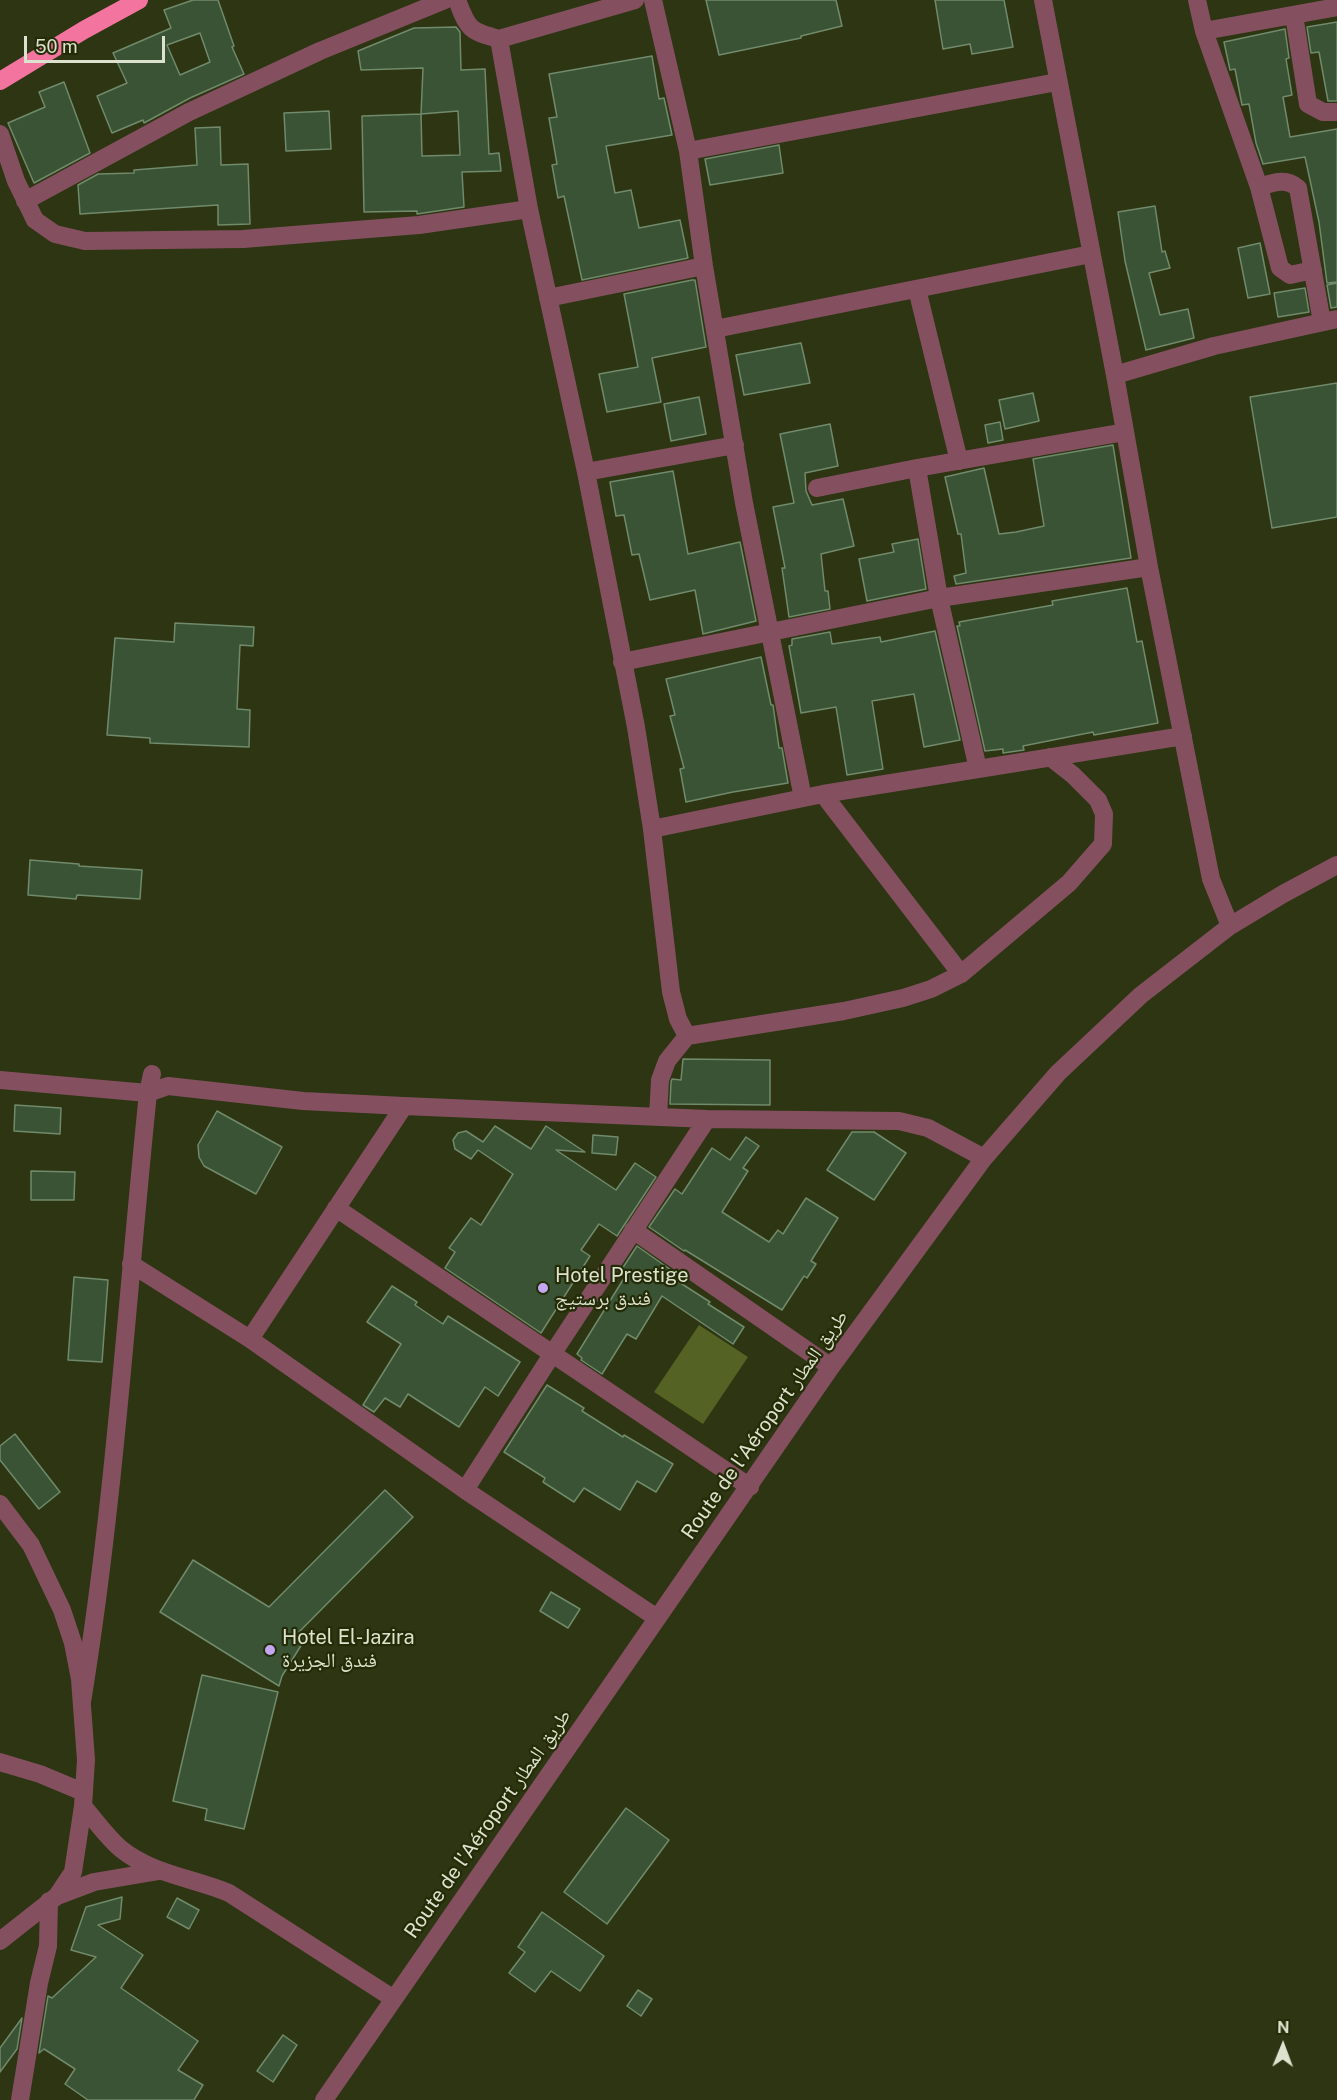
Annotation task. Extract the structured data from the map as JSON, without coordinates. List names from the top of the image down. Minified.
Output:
{"streets":{"street":["Route de l'Aéroport طريق المطار"]},"places":["Hotel Prestige فندق برستيج","Hotel El-Jazira فندق الجزيرة"],"scale_bar":"50 m","north":"top"}
